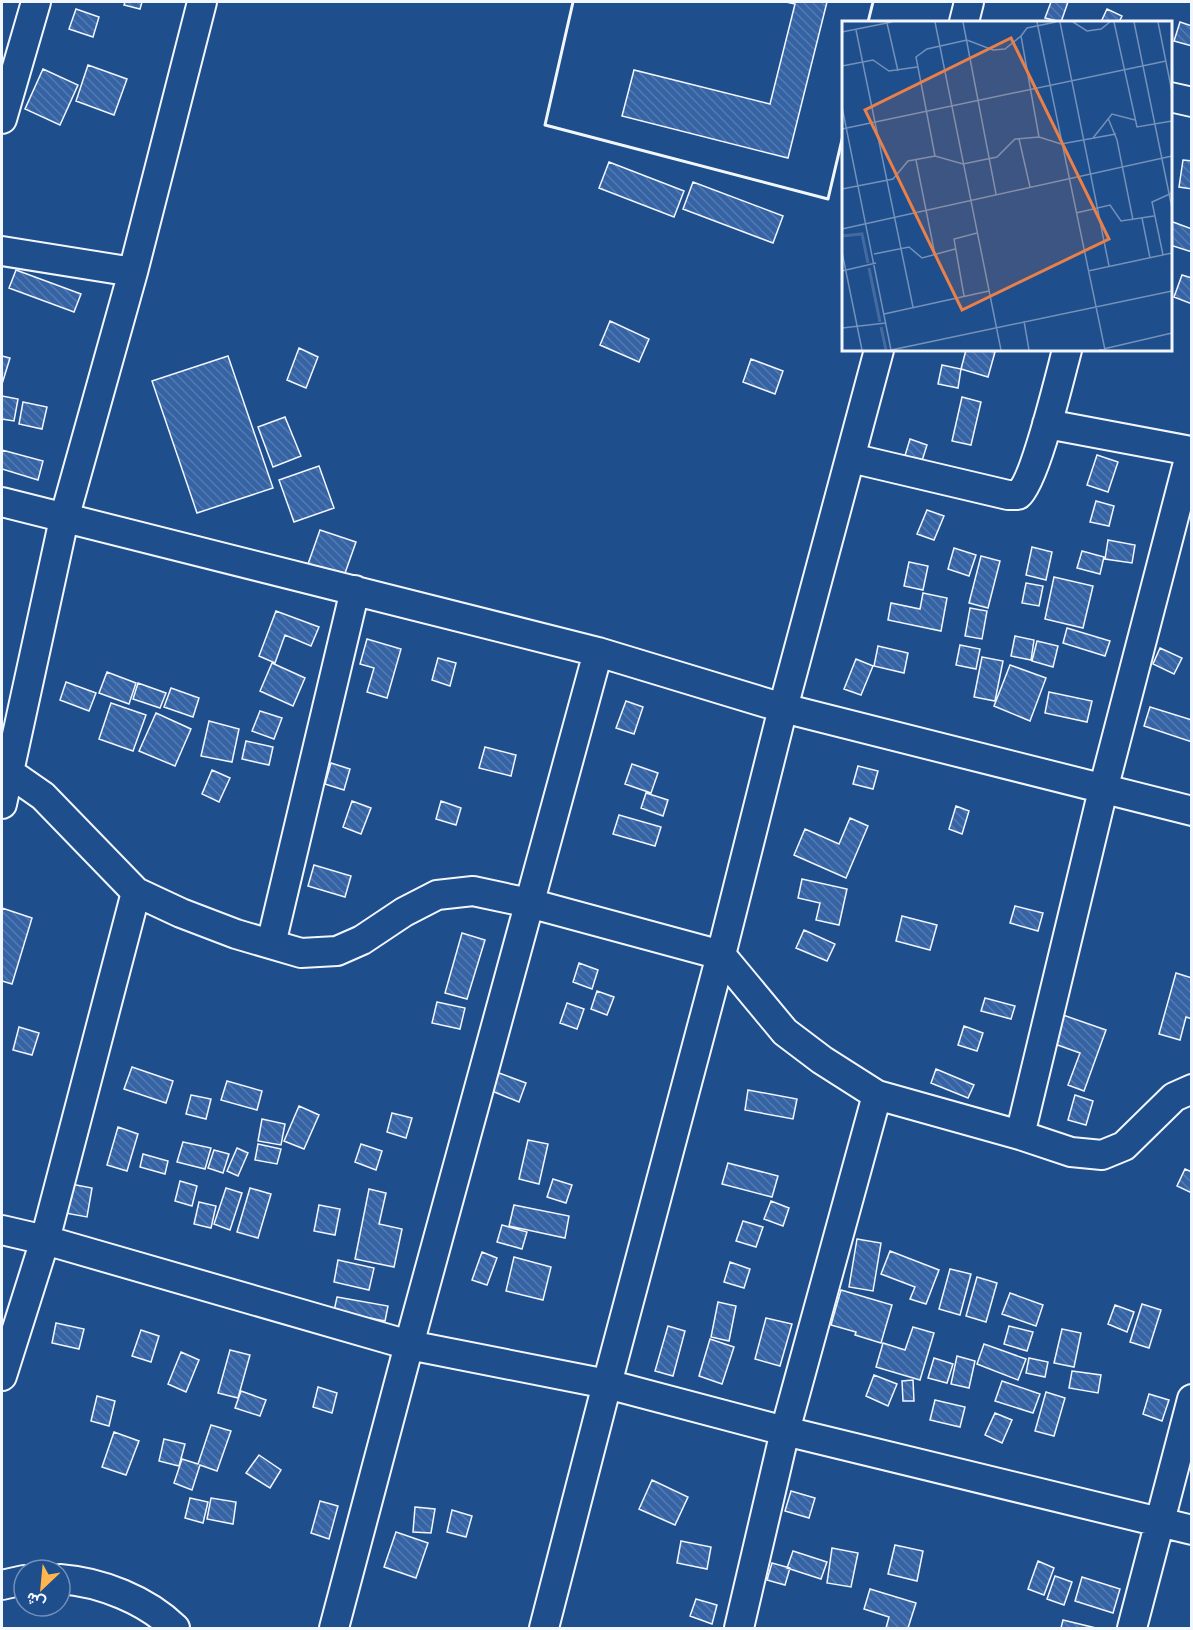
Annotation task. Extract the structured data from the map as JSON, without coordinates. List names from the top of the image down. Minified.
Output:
{"north":"bottom left"}
